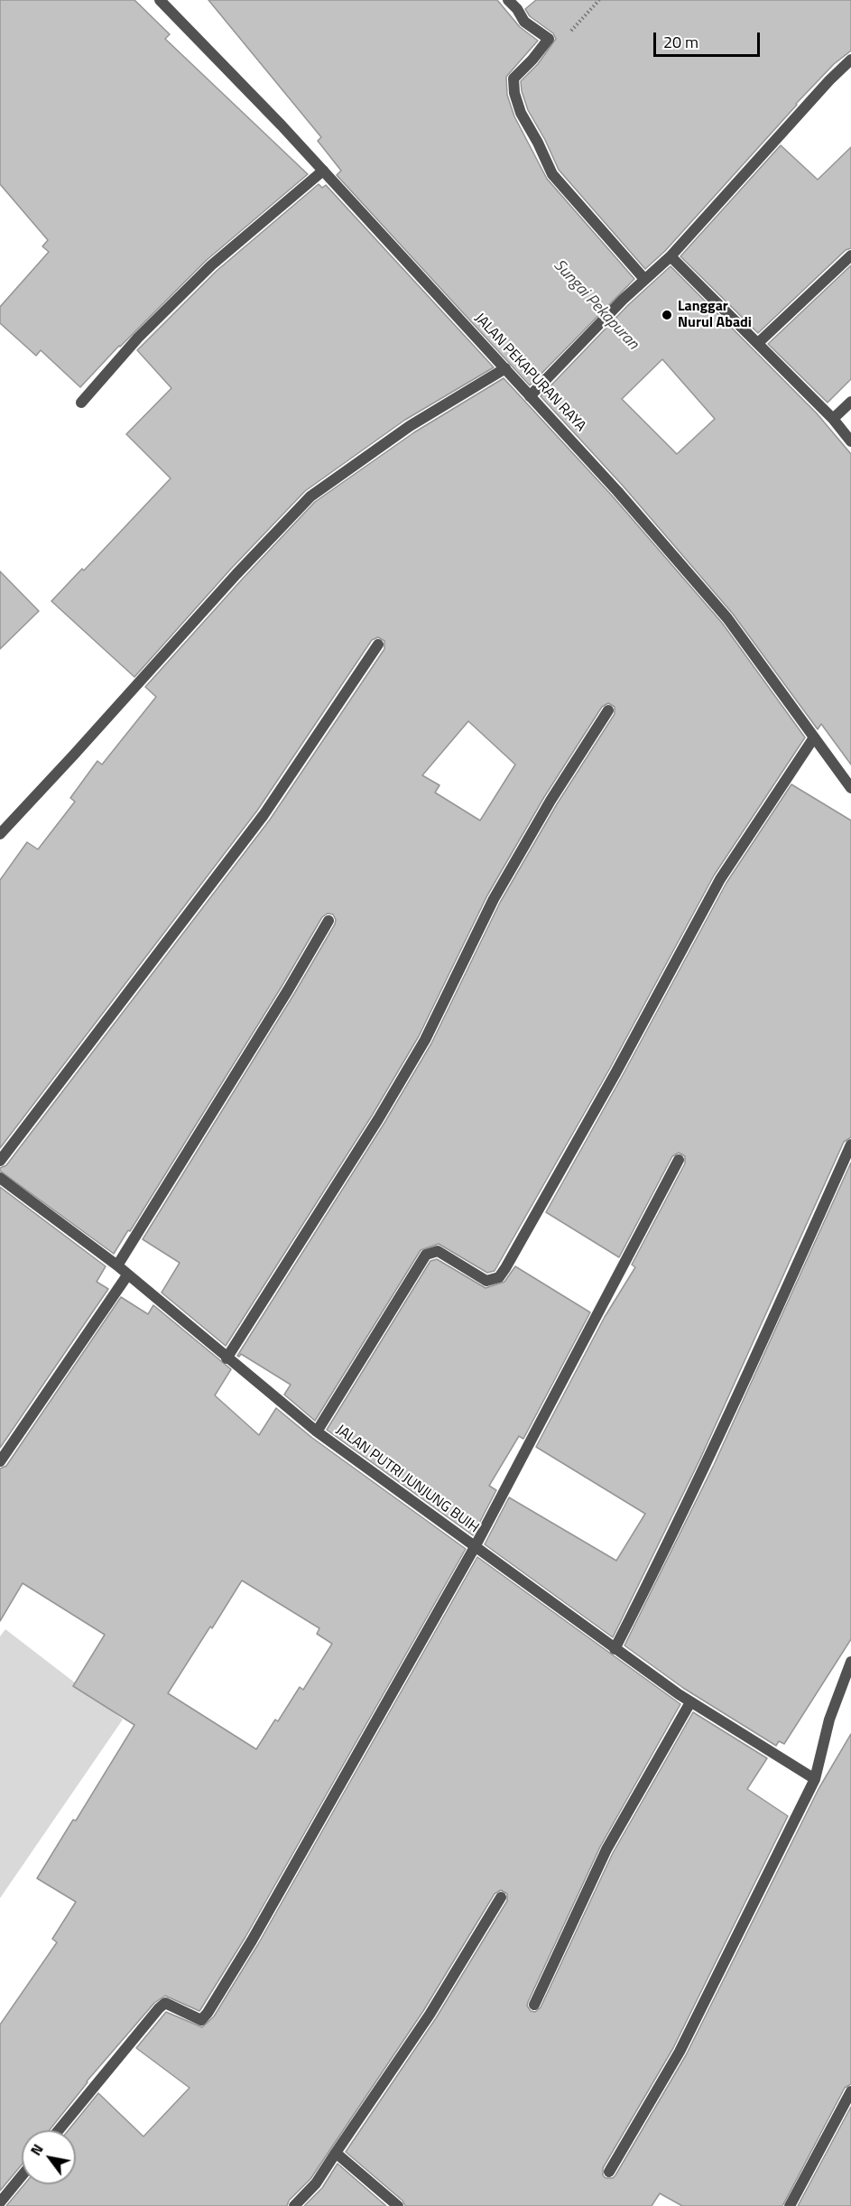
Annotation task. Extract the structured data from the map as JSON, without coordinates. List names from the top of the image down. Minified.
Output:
{"streets":{"street":["JALAN PEKAPURAN RAYA","JALAN PUTRI JUNJUNG BUIH"]},"water":["Sungai Pekapuran"],"places":["Langgar Nurul Abadi"],"scale_bar":"20 m","north":"top left"}
